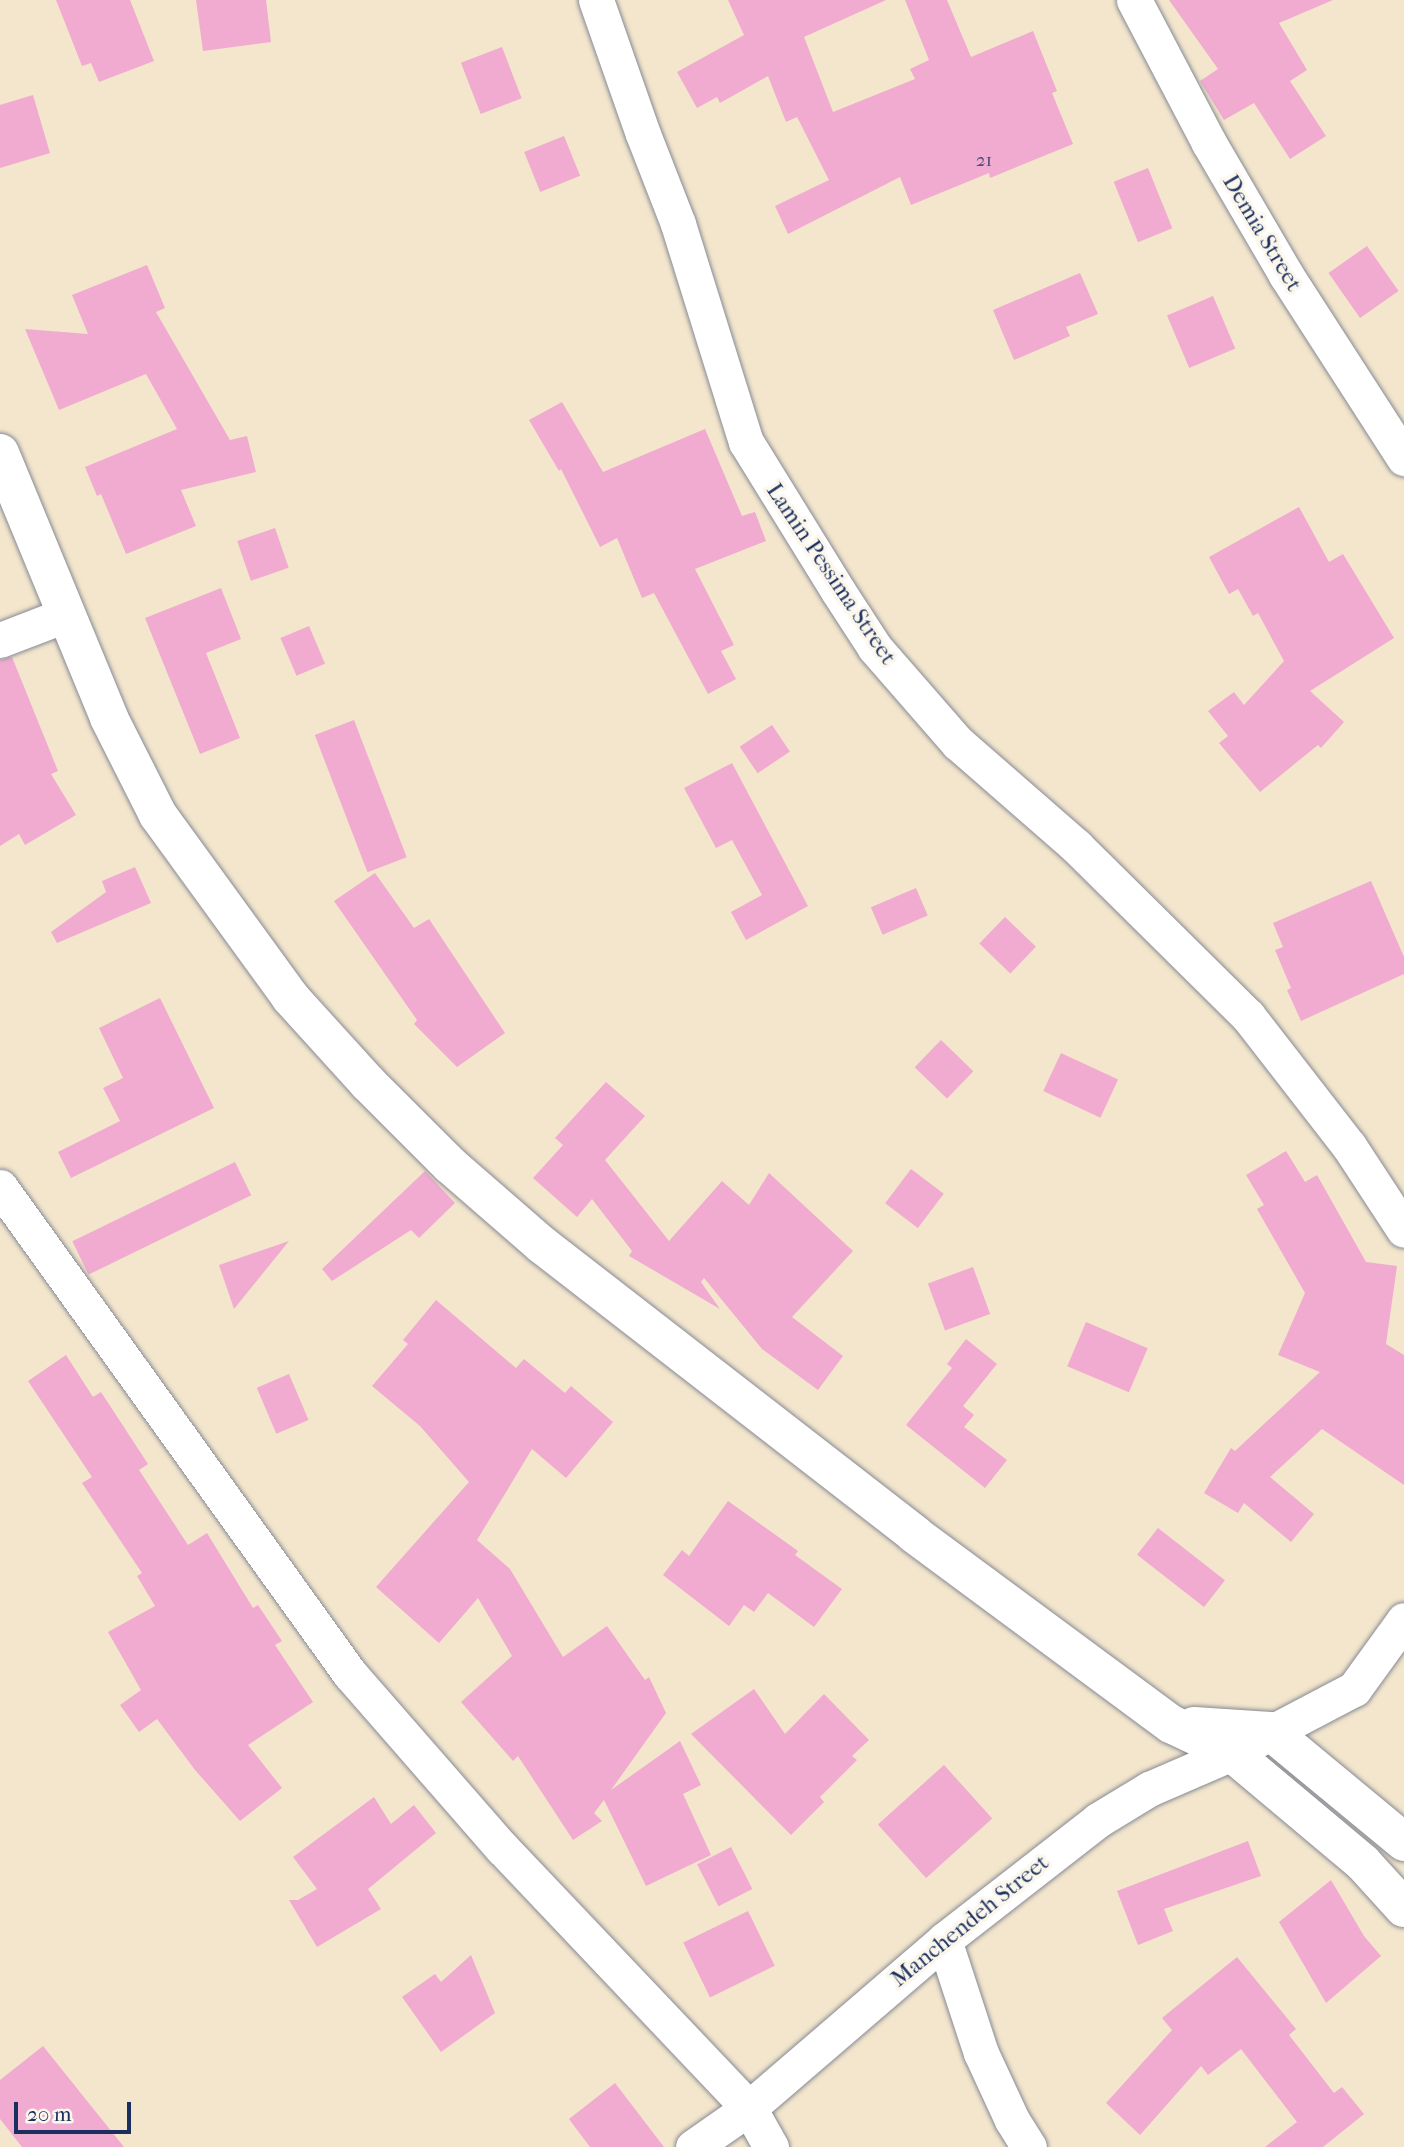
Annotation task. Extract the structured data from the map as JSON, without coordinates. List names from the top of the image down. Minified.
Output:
{"streets":{"street":["Demia Street","Lamin Pessima Street","Manchendeh Street"]},"house_numbers":["21"],"scale_bar":"20 m"}
